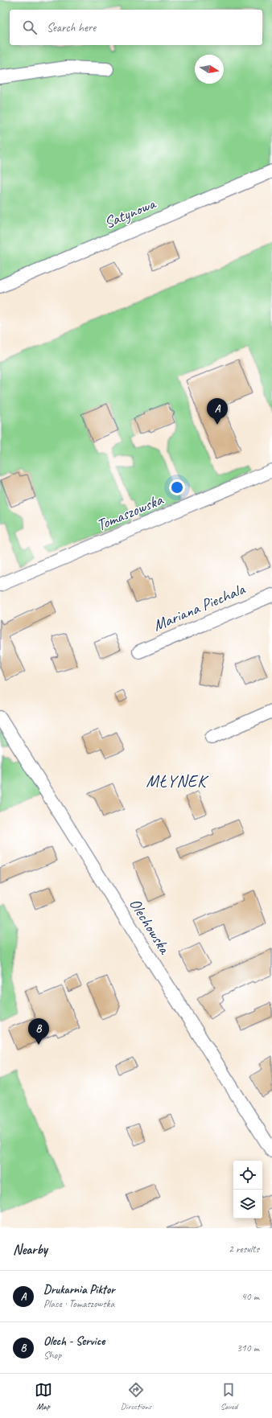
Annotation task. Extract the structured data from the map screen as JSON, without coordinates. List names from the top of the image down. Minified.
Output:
{"streets":{"street":["Satynowa","Tomaszowska","Mariana Piechala","Olechowska"]},"districts":["MŁYNEK"],"north":"right","page":{"search":"Search here","pins":["A","B"],"heading":["Nearby","2 results"],"list":[{"mark":"A","name":"Drukarnia Piktor","note":"Place · Tomaszowska","value":"40 m"},{"mark":"B","name":"Olech - Service","note":"Shop","value":"310 m"}],"nav":["Map","Directions","Saved"]}}
